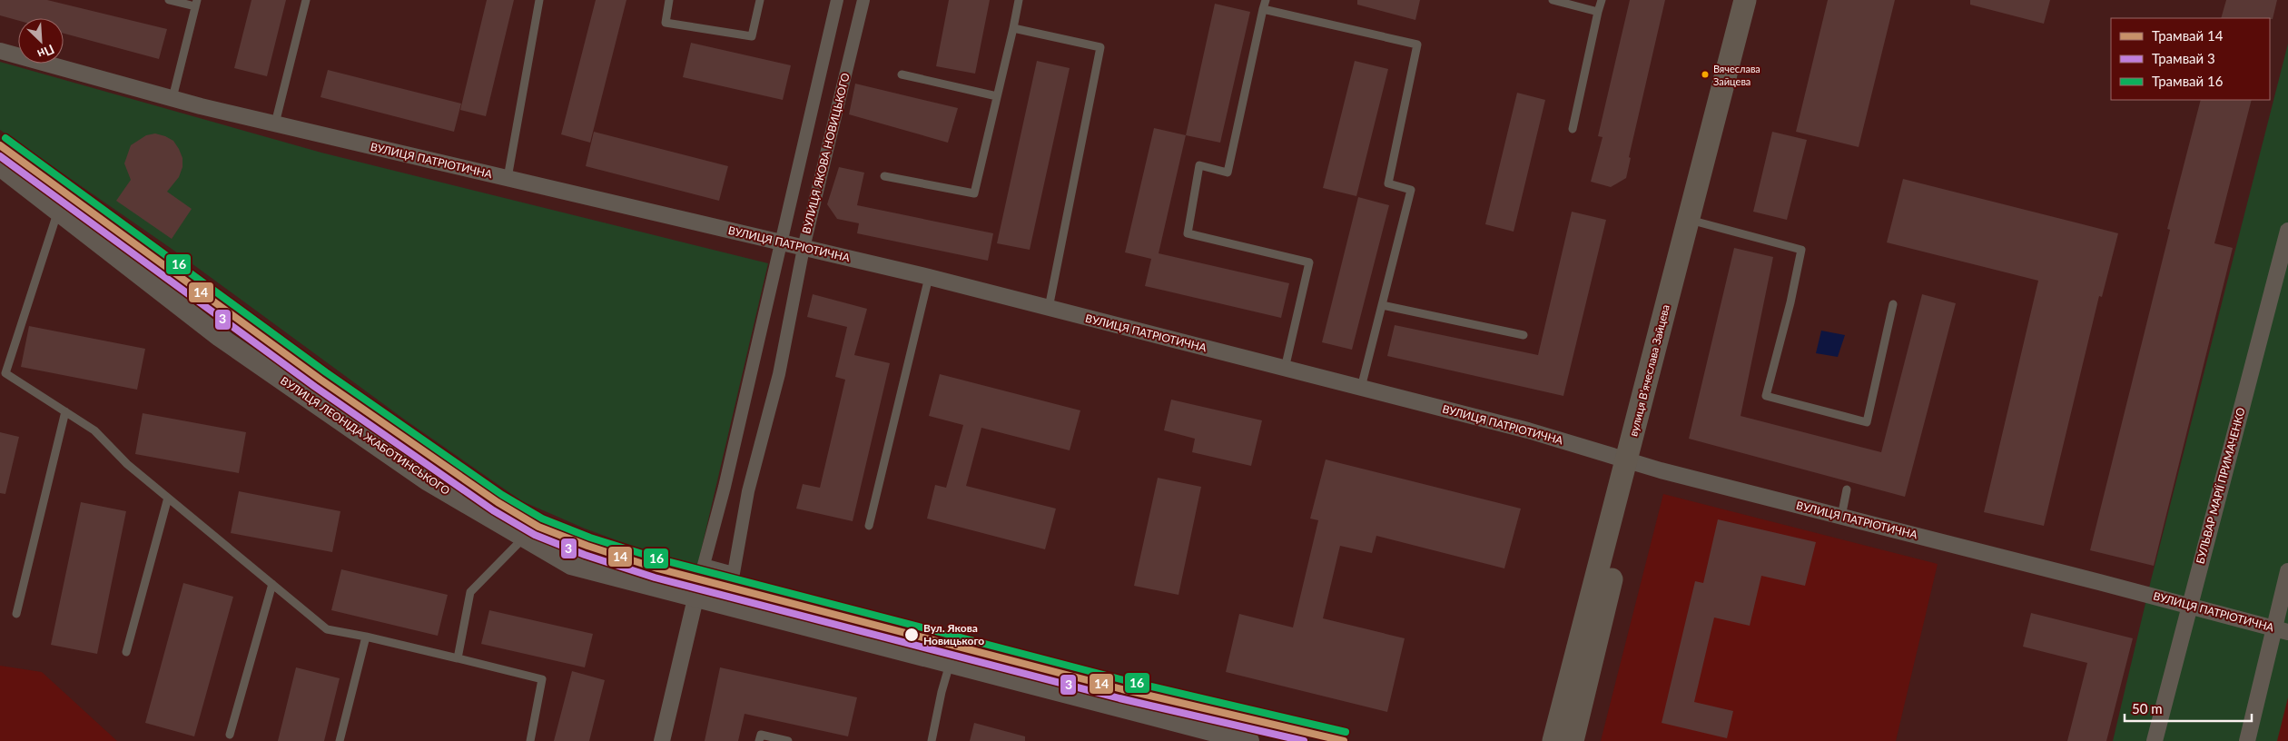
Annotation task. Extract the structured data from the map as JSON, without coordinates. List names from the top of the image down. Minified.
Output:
{"streets":{"main road":["вулиця Вʼячеслава Зайцева"],"street":["ВУЛИЦЯ ЯКОВА НОВИЦЬКОГО","ВУЛИЦЯ ПАТРІОТИЧНА","ВУЛИЦЯ ЛЕОНІДА ЖАБОТИНСЬКОГО","БУЛЬВАР МАРІЇ ПРИМАЧЕНКО"]},"crossings":[["ВУЛИЦЯ ЯКОВА НОВИЦЬКОГО","ВУЛИЦЯ ПАТРІОТИЧНА"],["ВУЛИЦЯ ЯКОВА НОВИЦЬКОГО","ВУЛИЦЯ ЛЕОНІДА ЖАБОТИНСЬКОГО"],["ВУЛИЦЯ ПАТРІОТИЧНА","вулиця Вʼячеслава Зайцева"],["ВУЛИЦЯ ПАТРІОТИЧНА","БУЛЬВАР МАРІЇ ПРИМАЧЕНКО"]],"places":["Вячеслава Зайцева","Вул. Якова Новицького"],"lines":["tram line 16","tram line 14","tram line 3"],"legend":["Трамвай 14","Трамвай 3","Трамвай 16"],"scale_bar":"50 m","north":"bottom right"}
